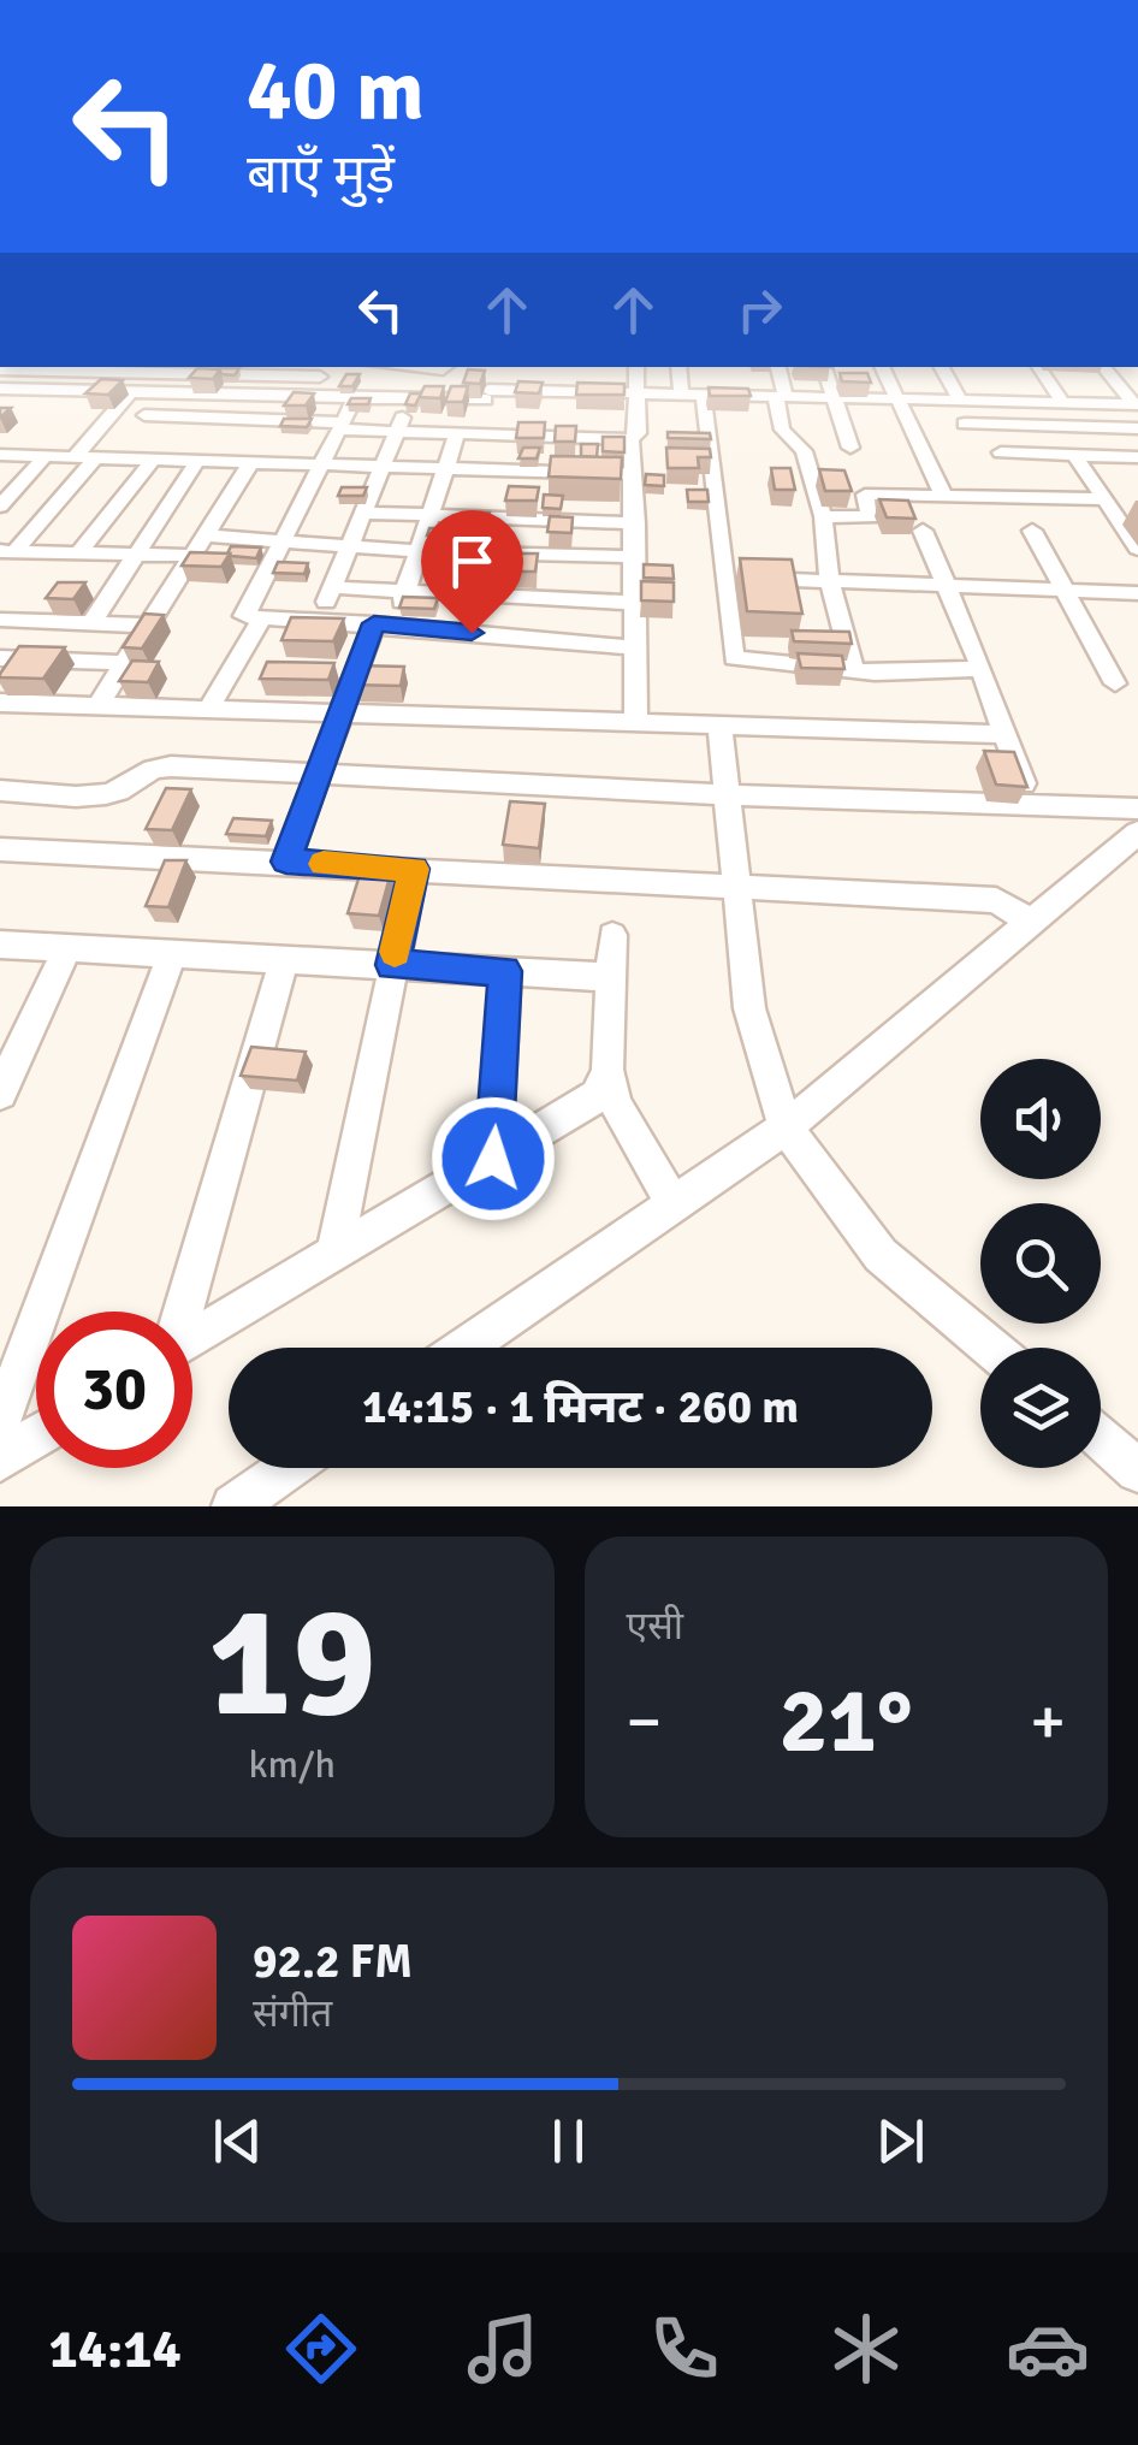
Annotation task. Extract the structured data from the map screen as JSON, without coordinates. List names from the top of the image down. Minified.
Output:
{"page":{"turn":["40 m","बाएँ मुड़ें"],"limit":"30","trip":"14:15 · 1 मिनट · 260 m","tile":[["19","km/h"],"एसी"],"heat":["−","21°","+"],"song":["92.2 FM","संगीत"],"tabs":"14:14"}}
